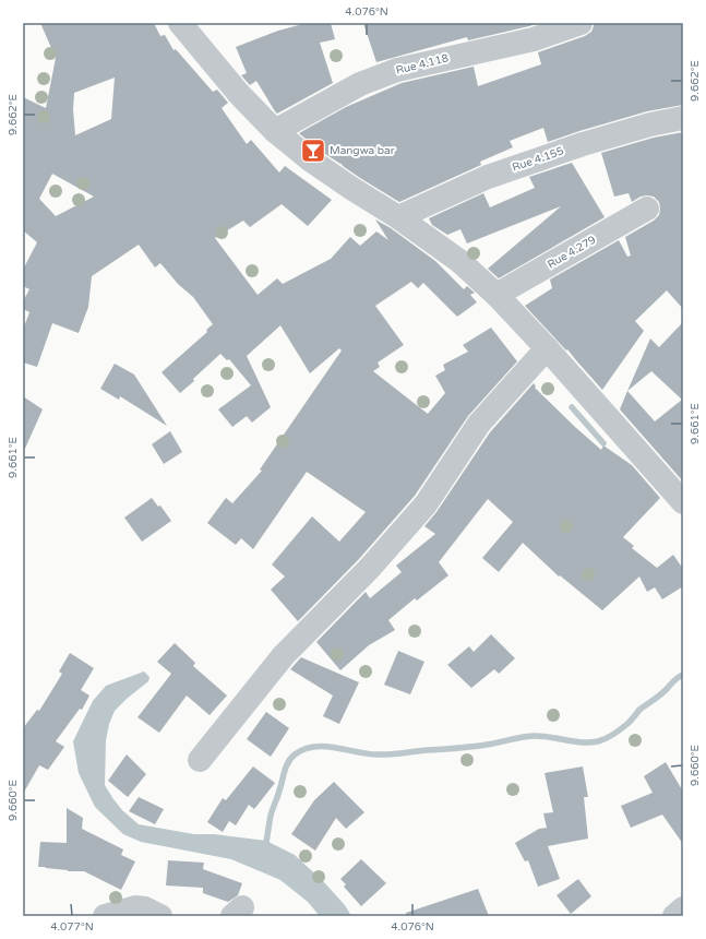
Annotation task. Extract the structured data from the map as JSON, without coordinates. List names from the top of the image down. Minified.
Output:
{"streets":{"street":["Rue 4.118","Rue 4.155","Rue 4.279"]},"places":{"bar":["Mangwa bar"]},"coordinates":["4.076°N","9.662°E","9.661°E","9.660°E","4.077°N"]}
